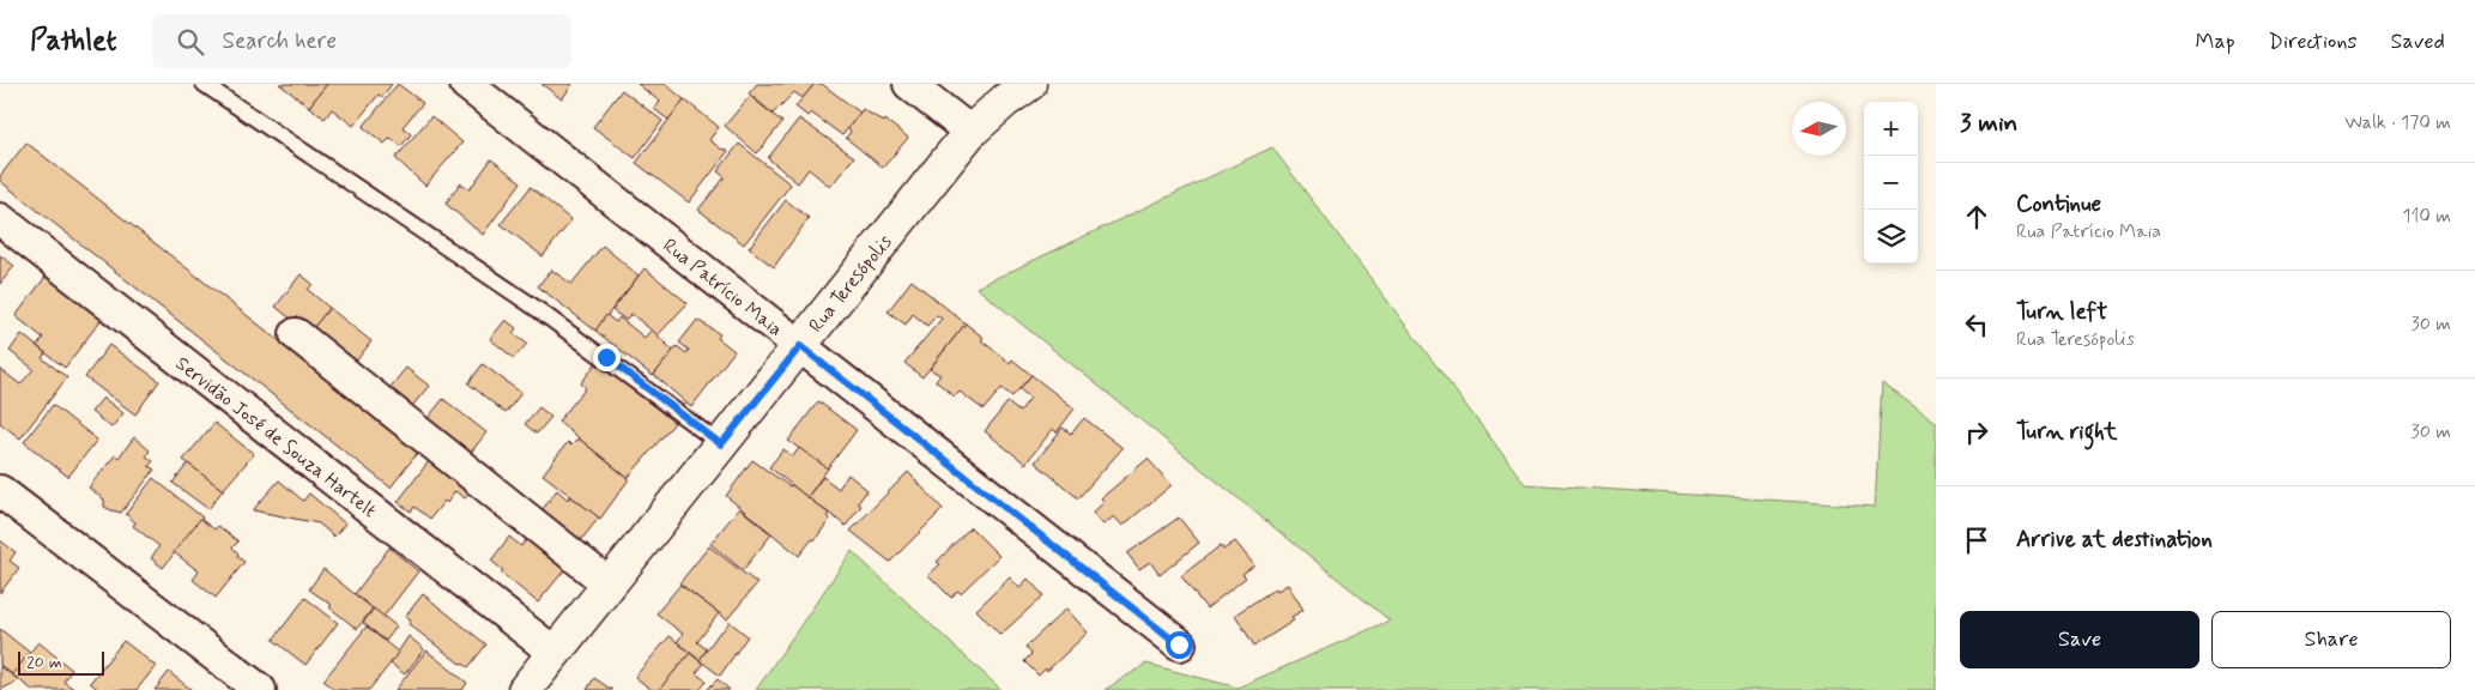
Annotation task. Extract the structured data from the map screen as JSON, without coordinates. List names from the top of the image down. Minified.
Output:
{"streets":{"street":["Rua Teresópolis","Rua Patrício Maia","Servidão José de Souza Hartelt"]},"crossings":[["Rua Teresópolis","Rua Patrício Maia"],["Rua Teresópolis","Servidão José de Souza Hartelt"]],"scale_bar":"20 m","north":"left","page":{"header":"Pathlet","search":"Search here","nav":["Map","Directions","Saved"],"heading":["3 min","Walk · 170 m"],"map_buttons":["+","−"],"list":[["Continue","Rua Patrício Maia","110 m"],["Turn left","Rua Teresópolis","30 m"],["Turn right","30 m"],"Arrive at destination"],"buttons":["Save","Share"],"scale":"20 m"}}
